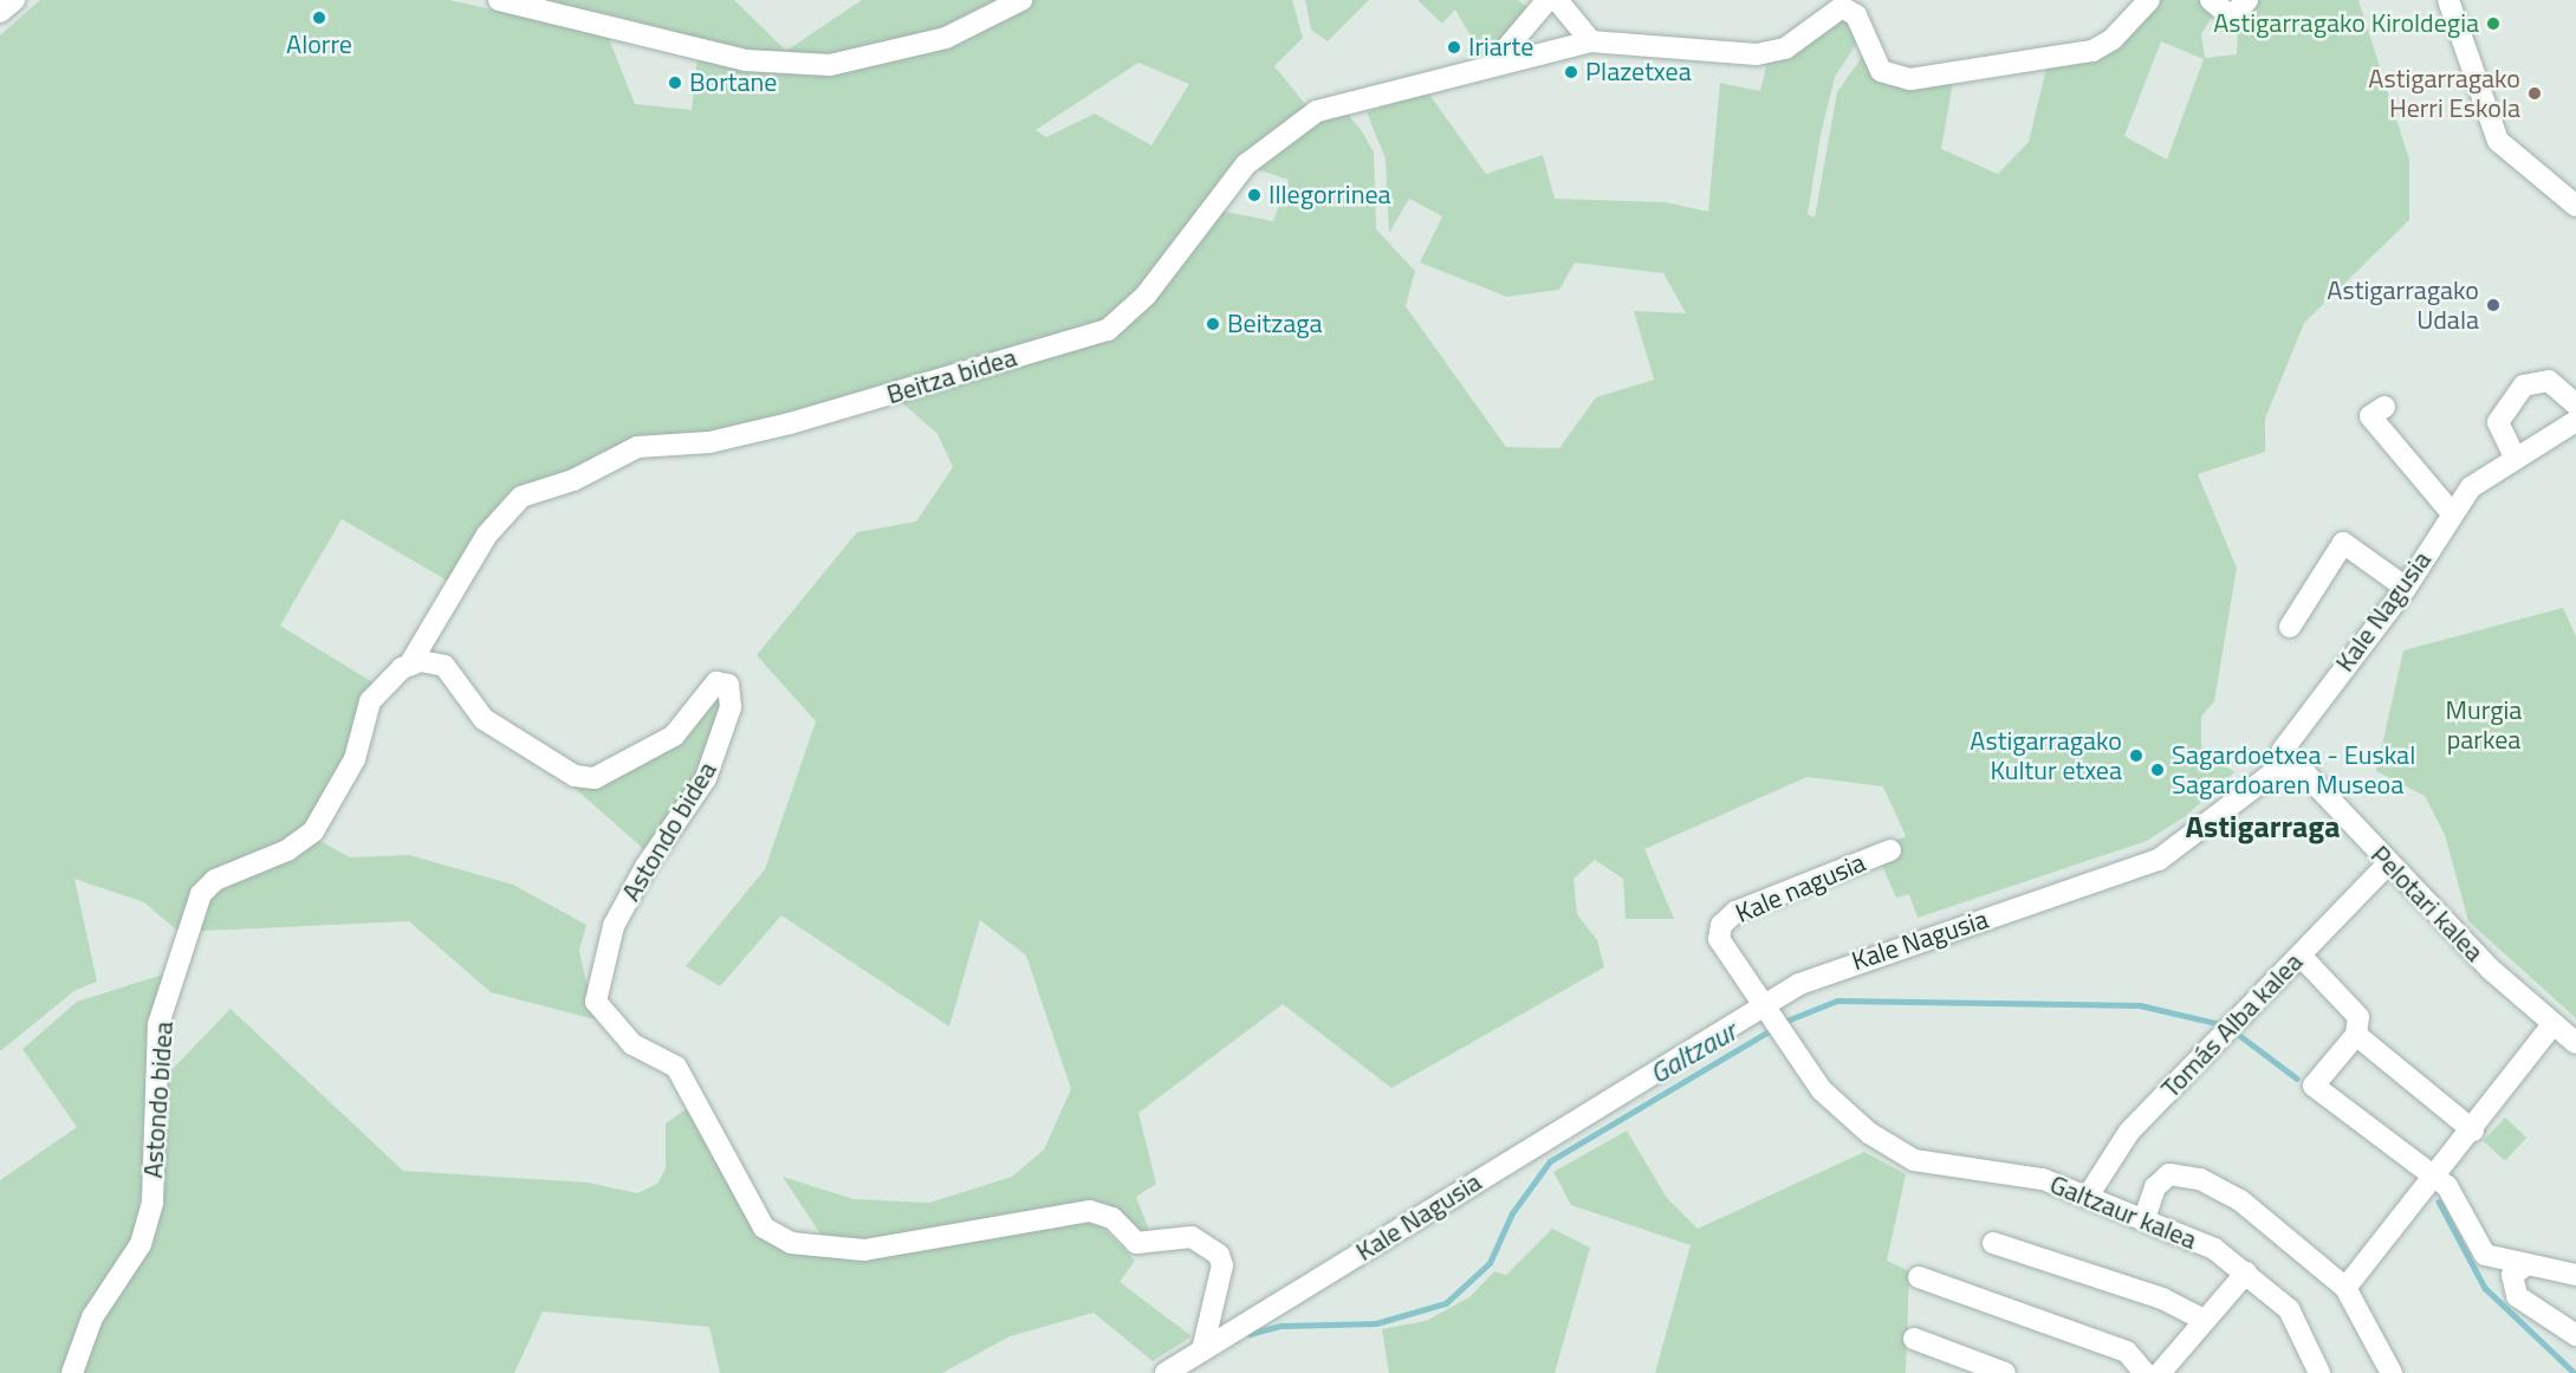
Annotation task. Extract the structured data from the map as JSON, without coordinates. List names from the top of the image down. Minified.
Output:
{"streets":{"street":["Beitza bidea","Kale Nagusia","Astondo bidea","Kale nagusia","Pelotari kalea","Tomás Alba kalea","Galtzaur kalea"]},"crossings":[["Beitza bidea","Astondo bidea"],["Kale Nagusia","Astondo bidea"],["Kale Nagusia","Kale nagusia"],["Kale Nagusia","Pelotari kalea"],["Kale Nagusia","Galtzaur kalea"],["Kale nagusia","Galtzaur kalea"],["Pelotari kalea","Tomás Alba kalea"],["Tomás Alba kalea","Galtzaur kalea"]],"districts":["Astigarraga"],"water":["Galtzaur"],"parks":["Murgia parkea"],"places":["Alorre","Astigarragako Kiroldegia","Iriarte","Plazetxea","Bortane","Astigarragako Herri Eskola","Illegorrinea","Astigarragako Udala","Beitzaga","Astigarragako Kultur etxea","Sagardoetxea - Euskal Sagardoaren Museoa"]}
